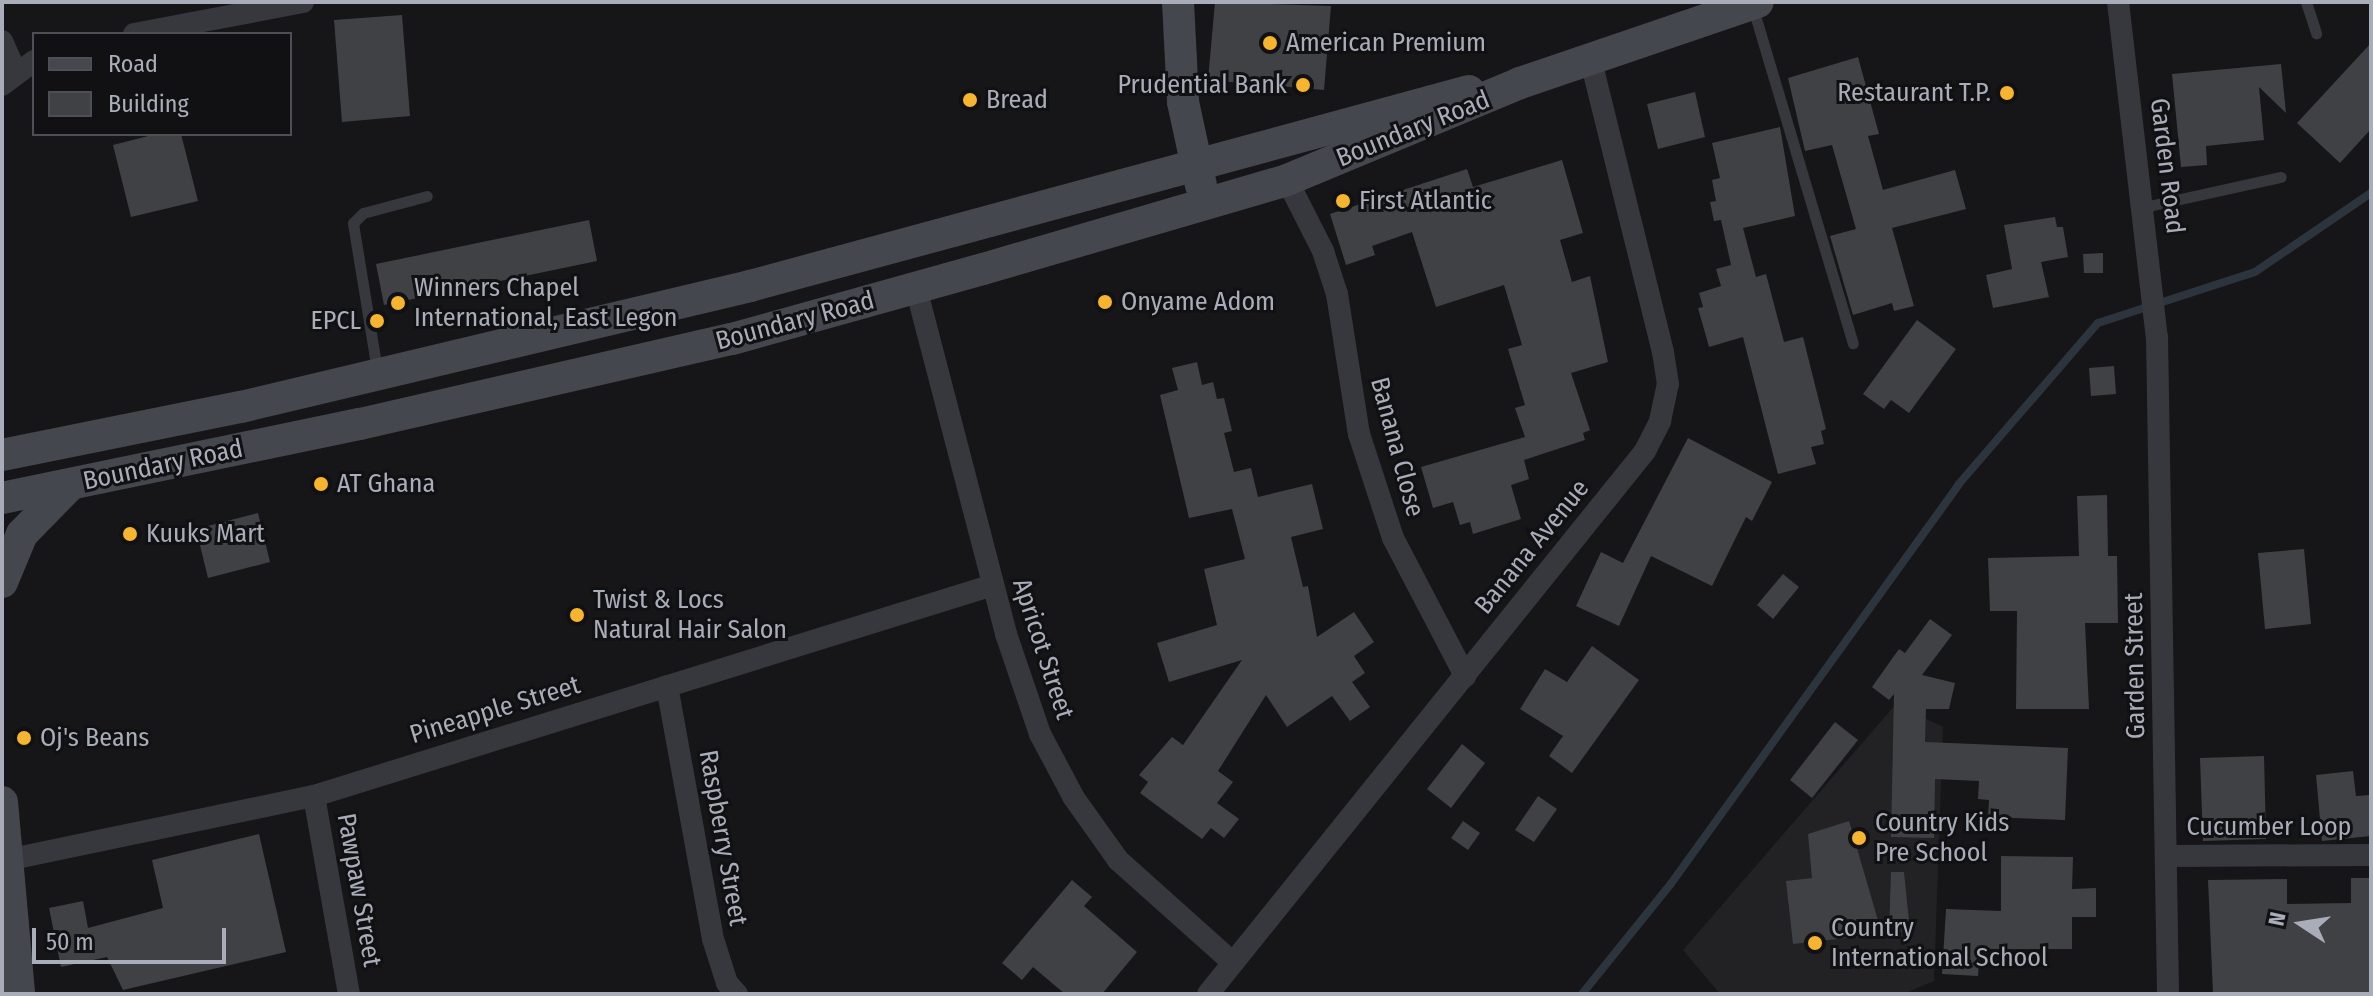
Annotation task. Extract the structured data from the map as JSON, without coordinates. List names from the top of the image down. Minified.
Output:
{"streets":{"main road":["Boundary Road"],"street":["Garden Road","Banana Close","Banana Avenue","Apricot Street","Garden Street","Pineapple Street","Cucumber Loop","Raspberry Street","Pawpaw Street"]},"crossings":[["Boundary Road","Banana Close"],["Boundary Road","Banana Avenue"],["Boundary Road","Apricot Street"],["Garden Road","Garden Street"],["Banana Close","Banana Avenue"],["Banana Avenue","Apricot Street"],["Apricot Street","Pineapple Street"],["Garden Street","Cucumber Loop"],["Pineapple Street","Raspberry Street"],["Pineapple Street","Pawpaw Street"]],"places":["American Premium","Prudential Bank","Restaurant T.P.","Bread","First Atlantic","Onyame Adom","Winners Chapel International, East Legon","EPCL","AT Ghana","Kuuks Mart","Twist & Locs Natural Hair Salon","Oj's Beans","Country Kids Pre School","Country International School"],"legend":["Road","Building"],"scale_bar":"50 m","north":"left"}
